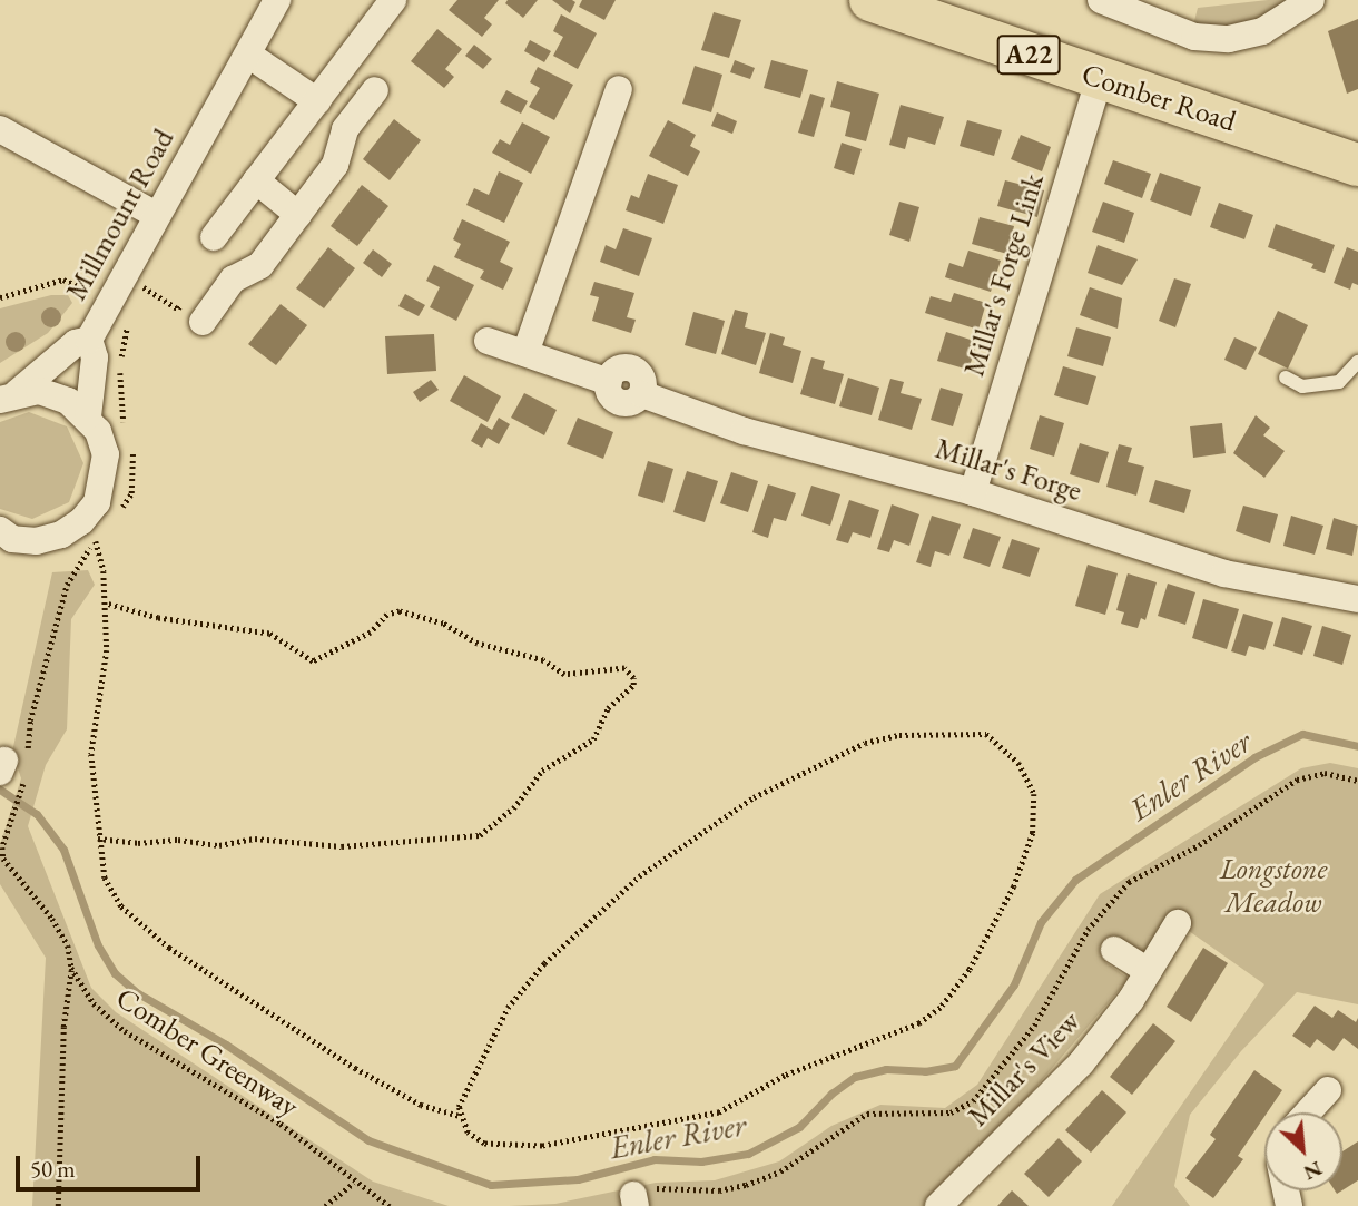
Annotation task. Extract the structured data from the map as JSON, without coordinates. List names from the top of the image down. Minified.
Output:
{"streets":{"highway":["A22","Comber Road"],"street":["Millmount Road","Millar's Forge Link","Millar's Forge","Millar's View"],"path":["Comber Greenway"]},"crossings":[["Comber Road","Millar's Forge Link"],["Millar's Forge Link","Millar's Forge"]],"water":["Enler River"],"parks":["Longstone Meadow"],"scale_bar":"50 m","north":"bottom right"}
